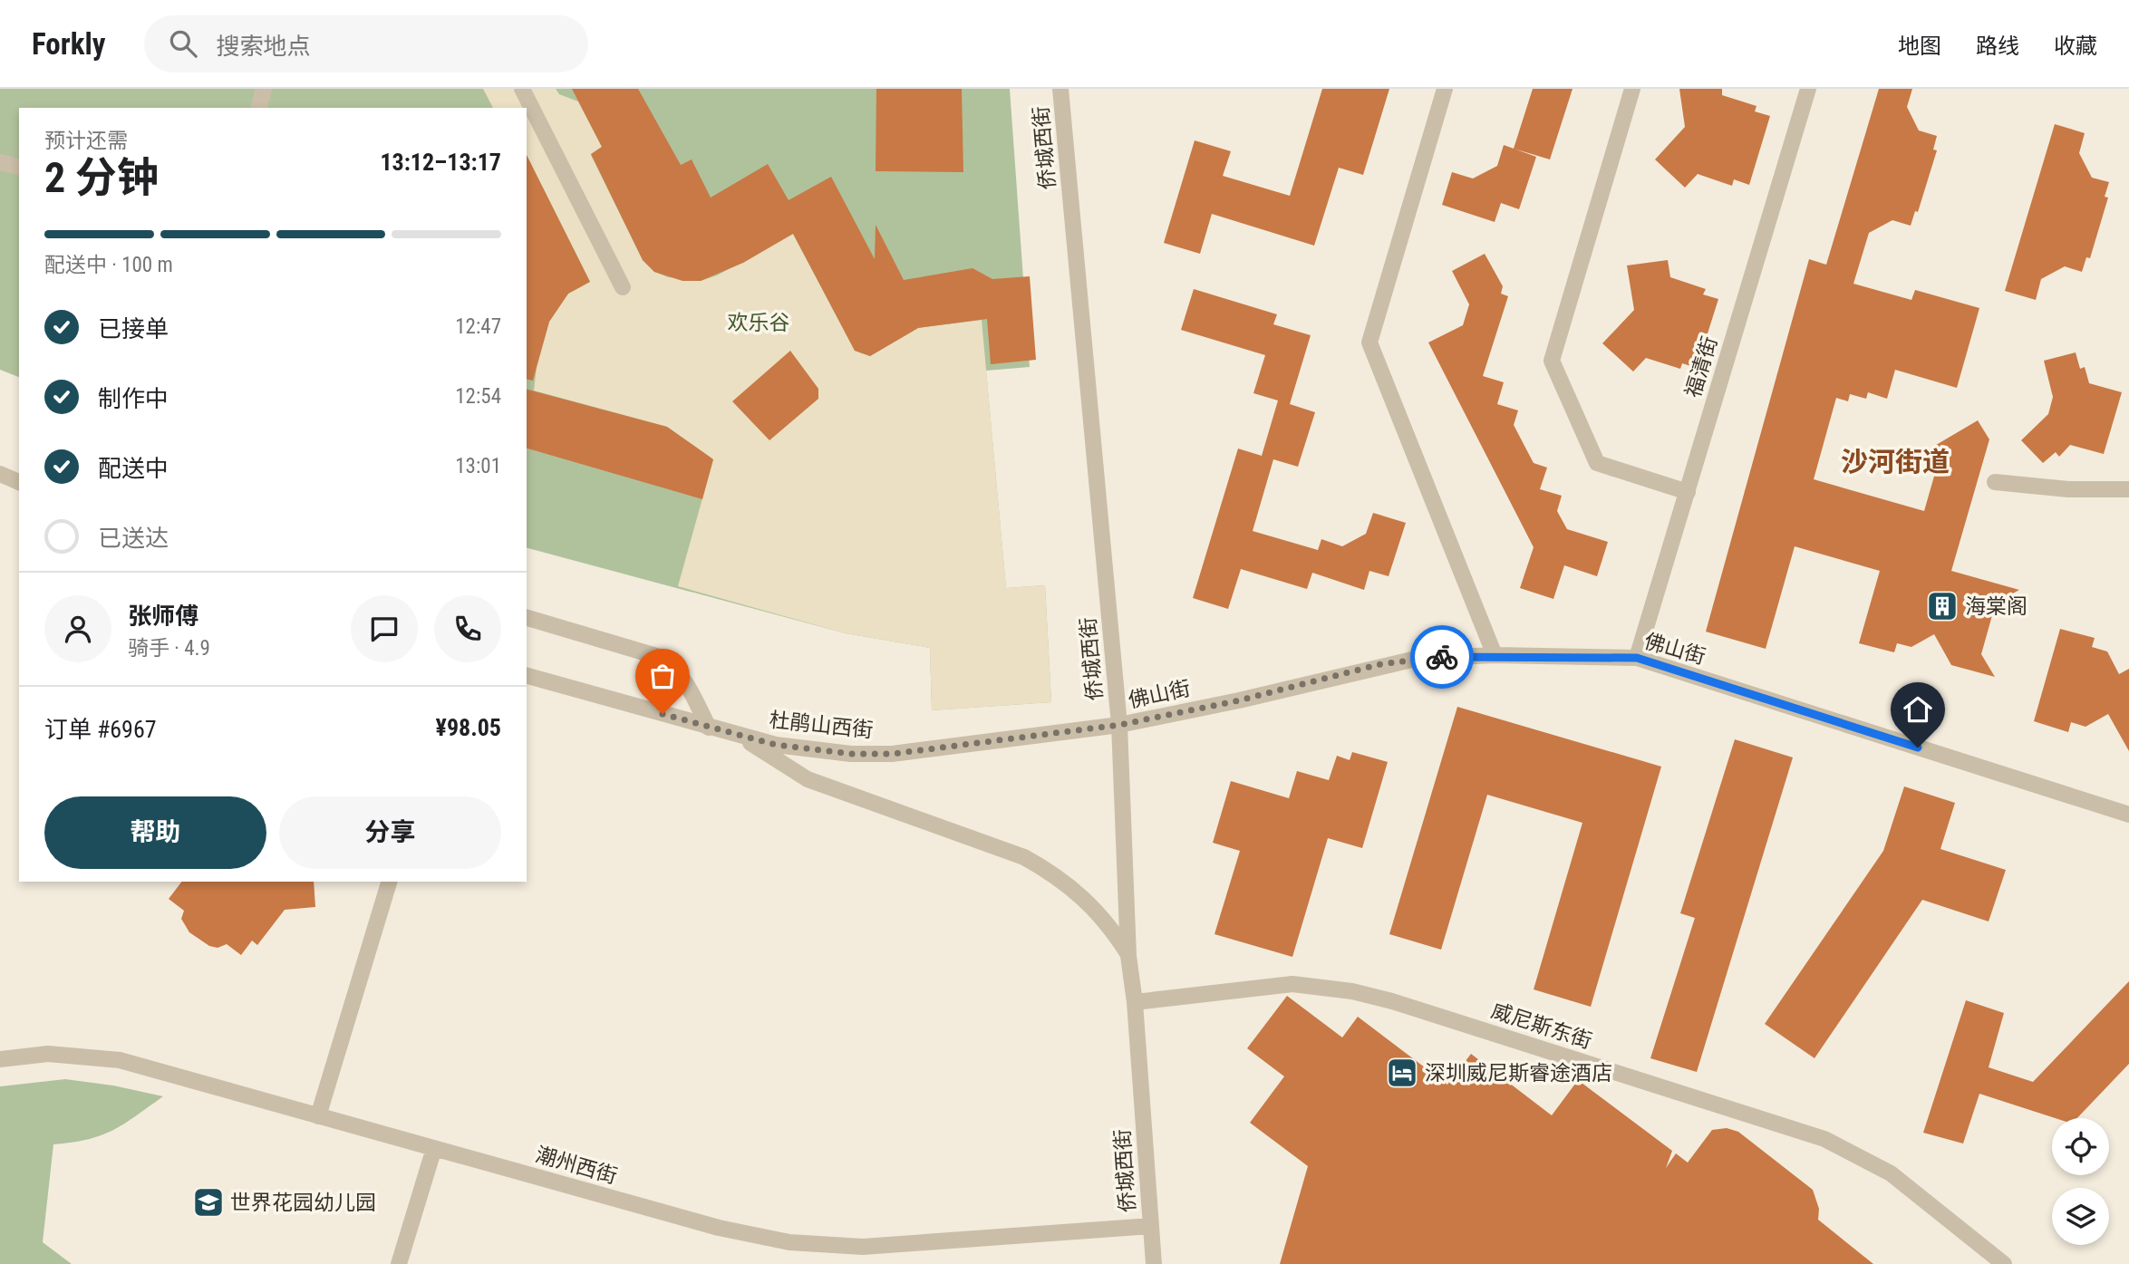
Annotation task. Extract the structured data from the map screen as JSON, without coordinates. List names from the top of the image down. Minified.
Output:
{"streets":{"street":["侨城西街","福清街","佛山街","杜鹃山西街","威尼斯东街","潮州西街"]},"crossings":[["侨城西街","佛山街"],["侨城西街","杜鹃山西街"],["侨城西街","威尼斯东街"],["侨城西街","潮州西街"],["福清街","佛山街"],["佛山街","杜鹃山西街"]],"districts":["沙河街道"],"parks":["欢乐谷"],"places":{"building":["海棠阁"],"hotel":["深圳威尼斯睿途酒店"],"school or university":["世界花园幼儿园"]},"page":{"header":"Forkly","search":"搜索地点","nav":["地图","路线","收藏"],"heading":["2 分钟","预计还需","13:12–13:17"],"panel":["张师傅","骑手 · 4.9","订单 #6967","¥98.05"],"bar":"配送中 · 100 m","list":[["已接单","12:47"],["制作中","12:54"],["配送中","13:01"],"已送达"],"buttons":["帮助","分享"]}}
